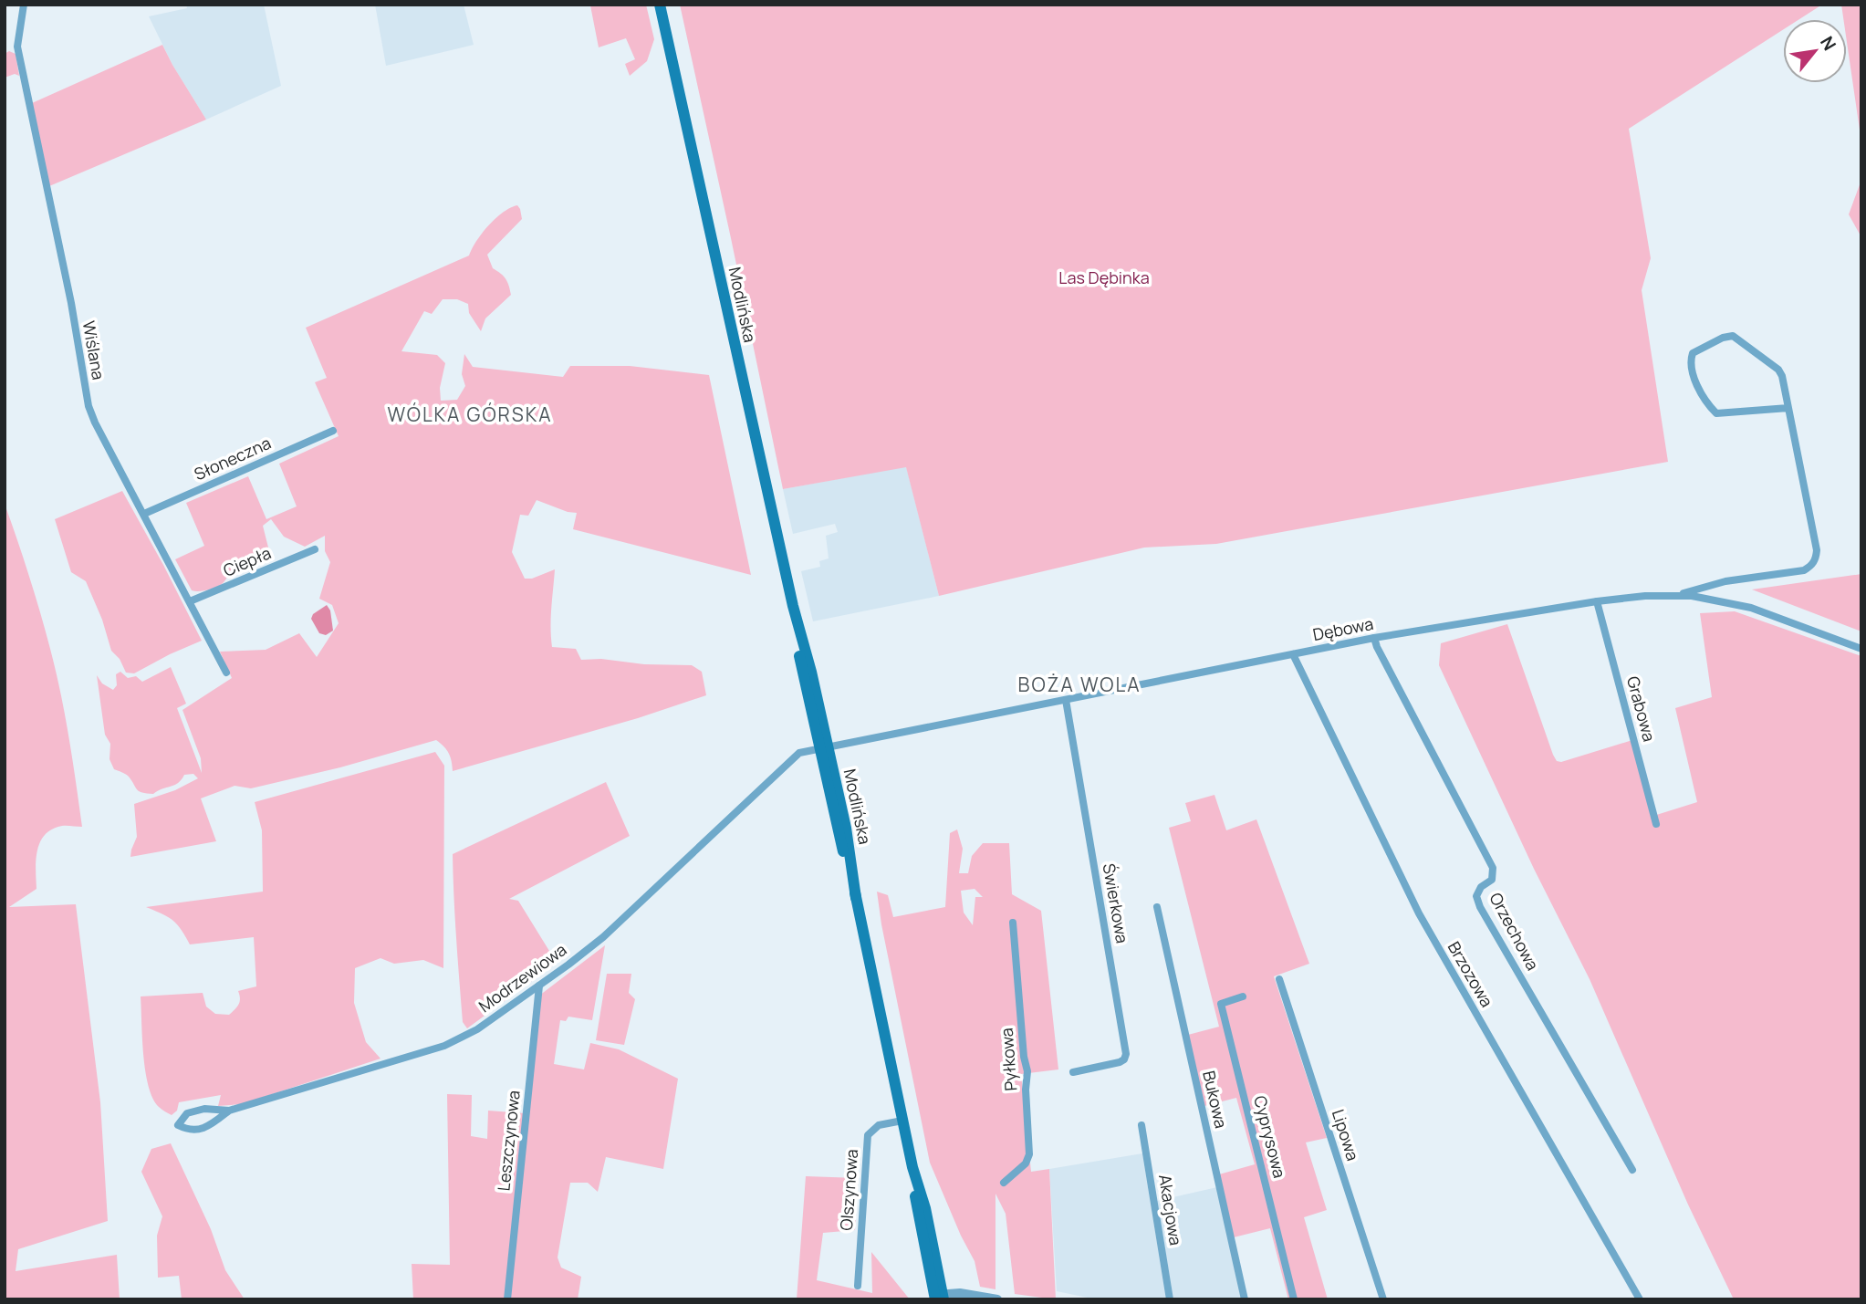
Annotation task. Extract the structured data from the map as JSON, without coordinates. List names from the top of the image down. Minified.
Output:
{"streets":{"main road":["Modlińska"],"street":["Wiślana","Słoneczna","Ciepła","Dębowa","Grabowa","Świerkowa","Orzechowa","Brzozowa","Modrzewiowa","Pyłkowa","Bukowa","Lipowa","Cyprysowa","Leszczynowa","Olszynowa","Akacjowa"]},"crossings":[["Modlińska","Dębowa"],["Modlińska","Modrzewiowa"],["Modlińska","Olszynowa"],["Wiślana","Słoneczna"],["Wiślana","Ciepła"],["Dębowa","Grabowa"],["Dębowa","Świerkowa"],["Dębowa","Orzechowa"],["Dębowa","Brzozowa"],["Dębowa","Modrzewiowa"],["Modrzewiowa","Leszczynowa"]],"districts":["WÓLKA GÓRSKA","BOŻA WOLA"],"parks":["Las Dębinka"],"north":"top right"}
